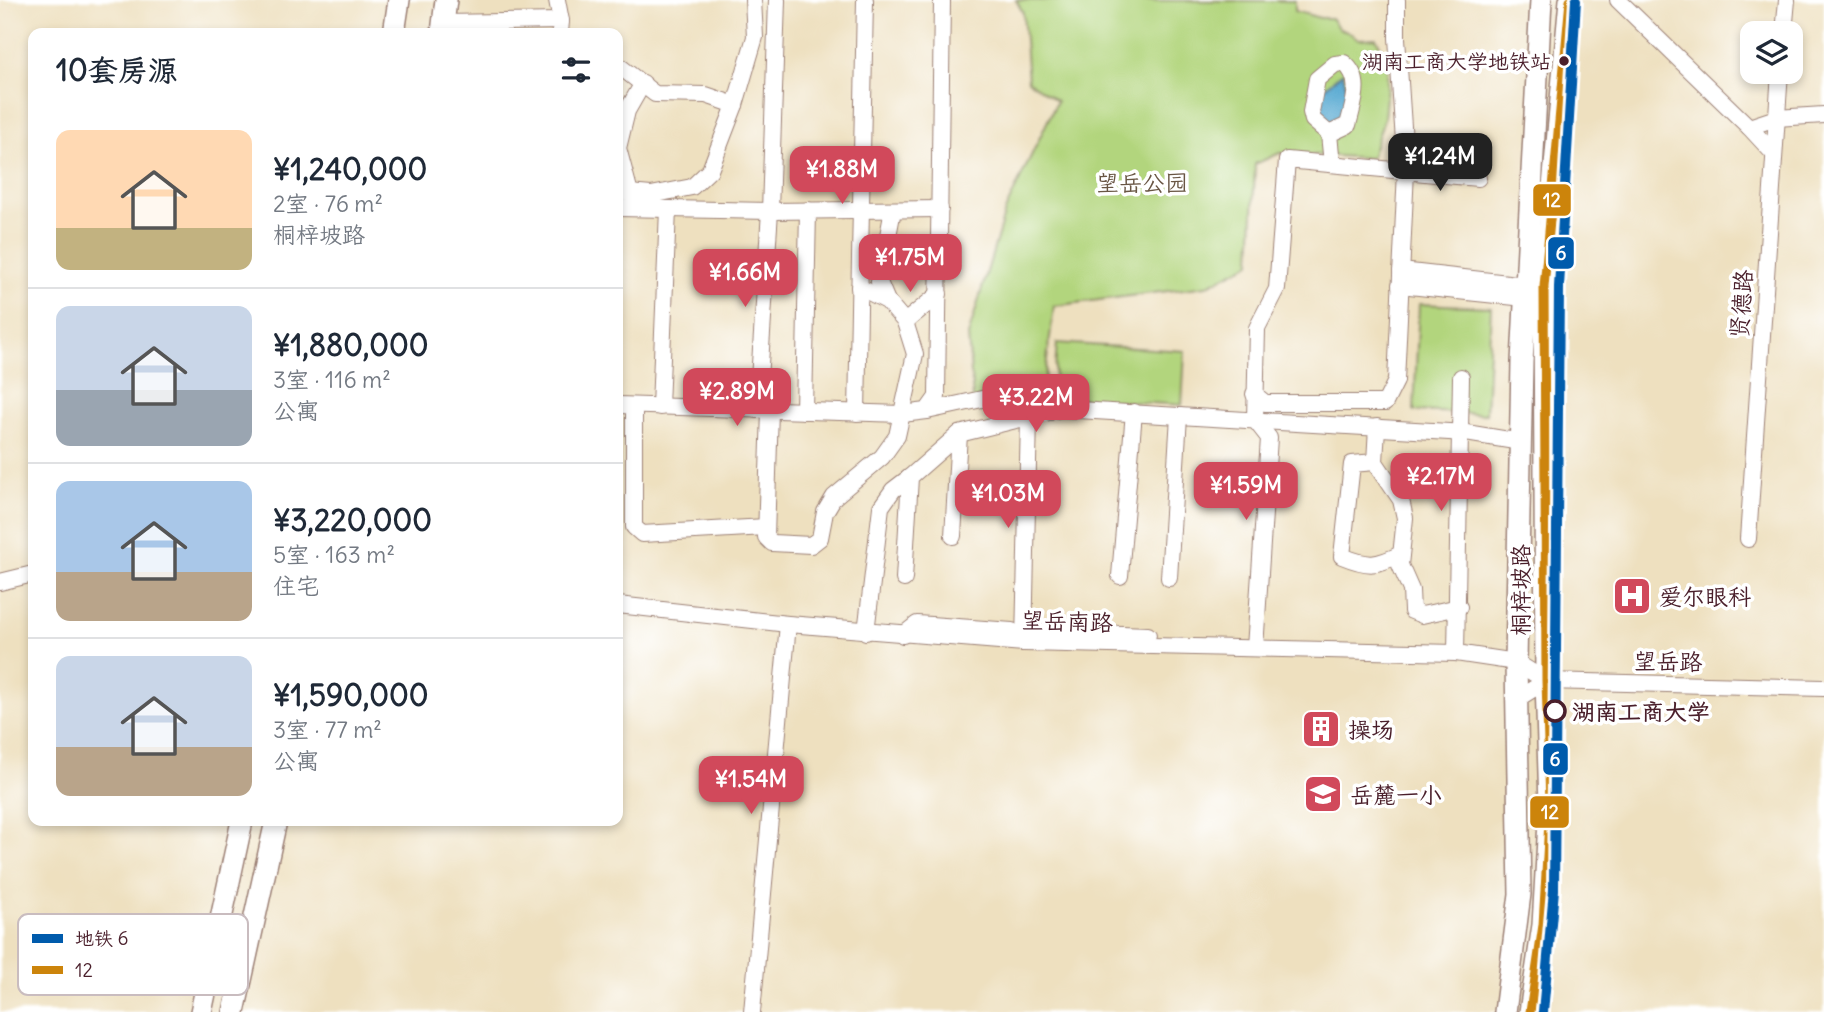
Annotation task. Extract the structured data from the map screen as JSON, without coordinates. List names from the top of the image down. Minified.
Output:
{"streets":{"main road":["桐梓坡路"],"street":["贤德路","望岳南路","望岳路"]},"crossings":[["桐梓坡路","望岳南路"],["桐梓坡路","望岳路"]],"parks":["望岳公园"],"places":{"other":["湖南工商大学地铁站","湖南工商大学"],"hospital":["爱尔眼科"],"building":["操场"],"school or university":["岳麓一小"]},"lines":["metro line 6","transit line 12"],"legend":["地铁 6","12"],"page":{"heading":"10套房源","list":[{"name":"¥1,240,000","note":"2室 · 76 m² · 桐梓坡路"},{"name":"¥1,880,000","note":"3室 · 116 m² · 公寓"},{"name":"¥3,220,000","note":"5室 · 163 m² · 住宅"},{"name":"¥1,590,000","note":"3室 · 77 m² · 公寓"}],"price":["¥1.24M","¥1.88M","¥1.75M","¥1.66M","¥2.89M","¥3.22M","¥2.17M","¥1.59M","¥1.03M","¥1.54M"]}}
